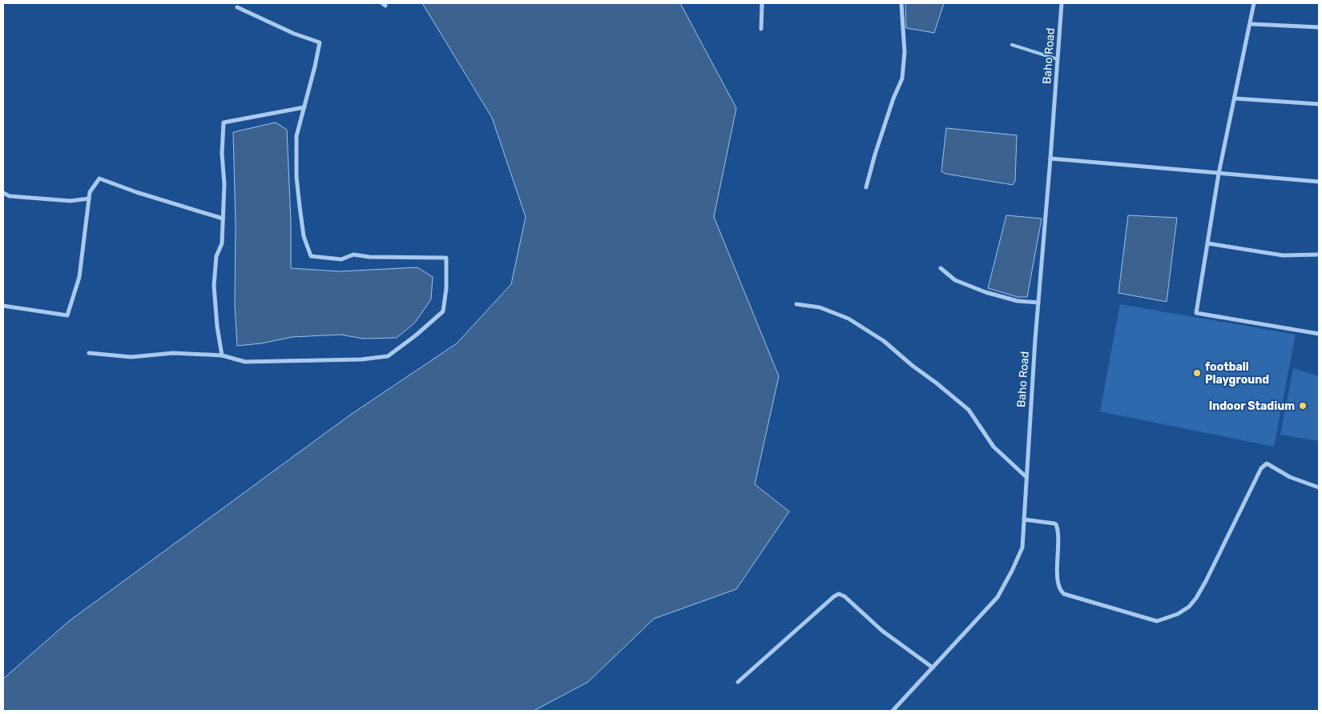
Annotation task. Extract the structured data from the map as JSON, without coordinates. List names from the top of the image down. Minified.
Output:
{"streets":{"street":["Baho Road"]},"places":["football Playground","Indoor Stadium"]}
